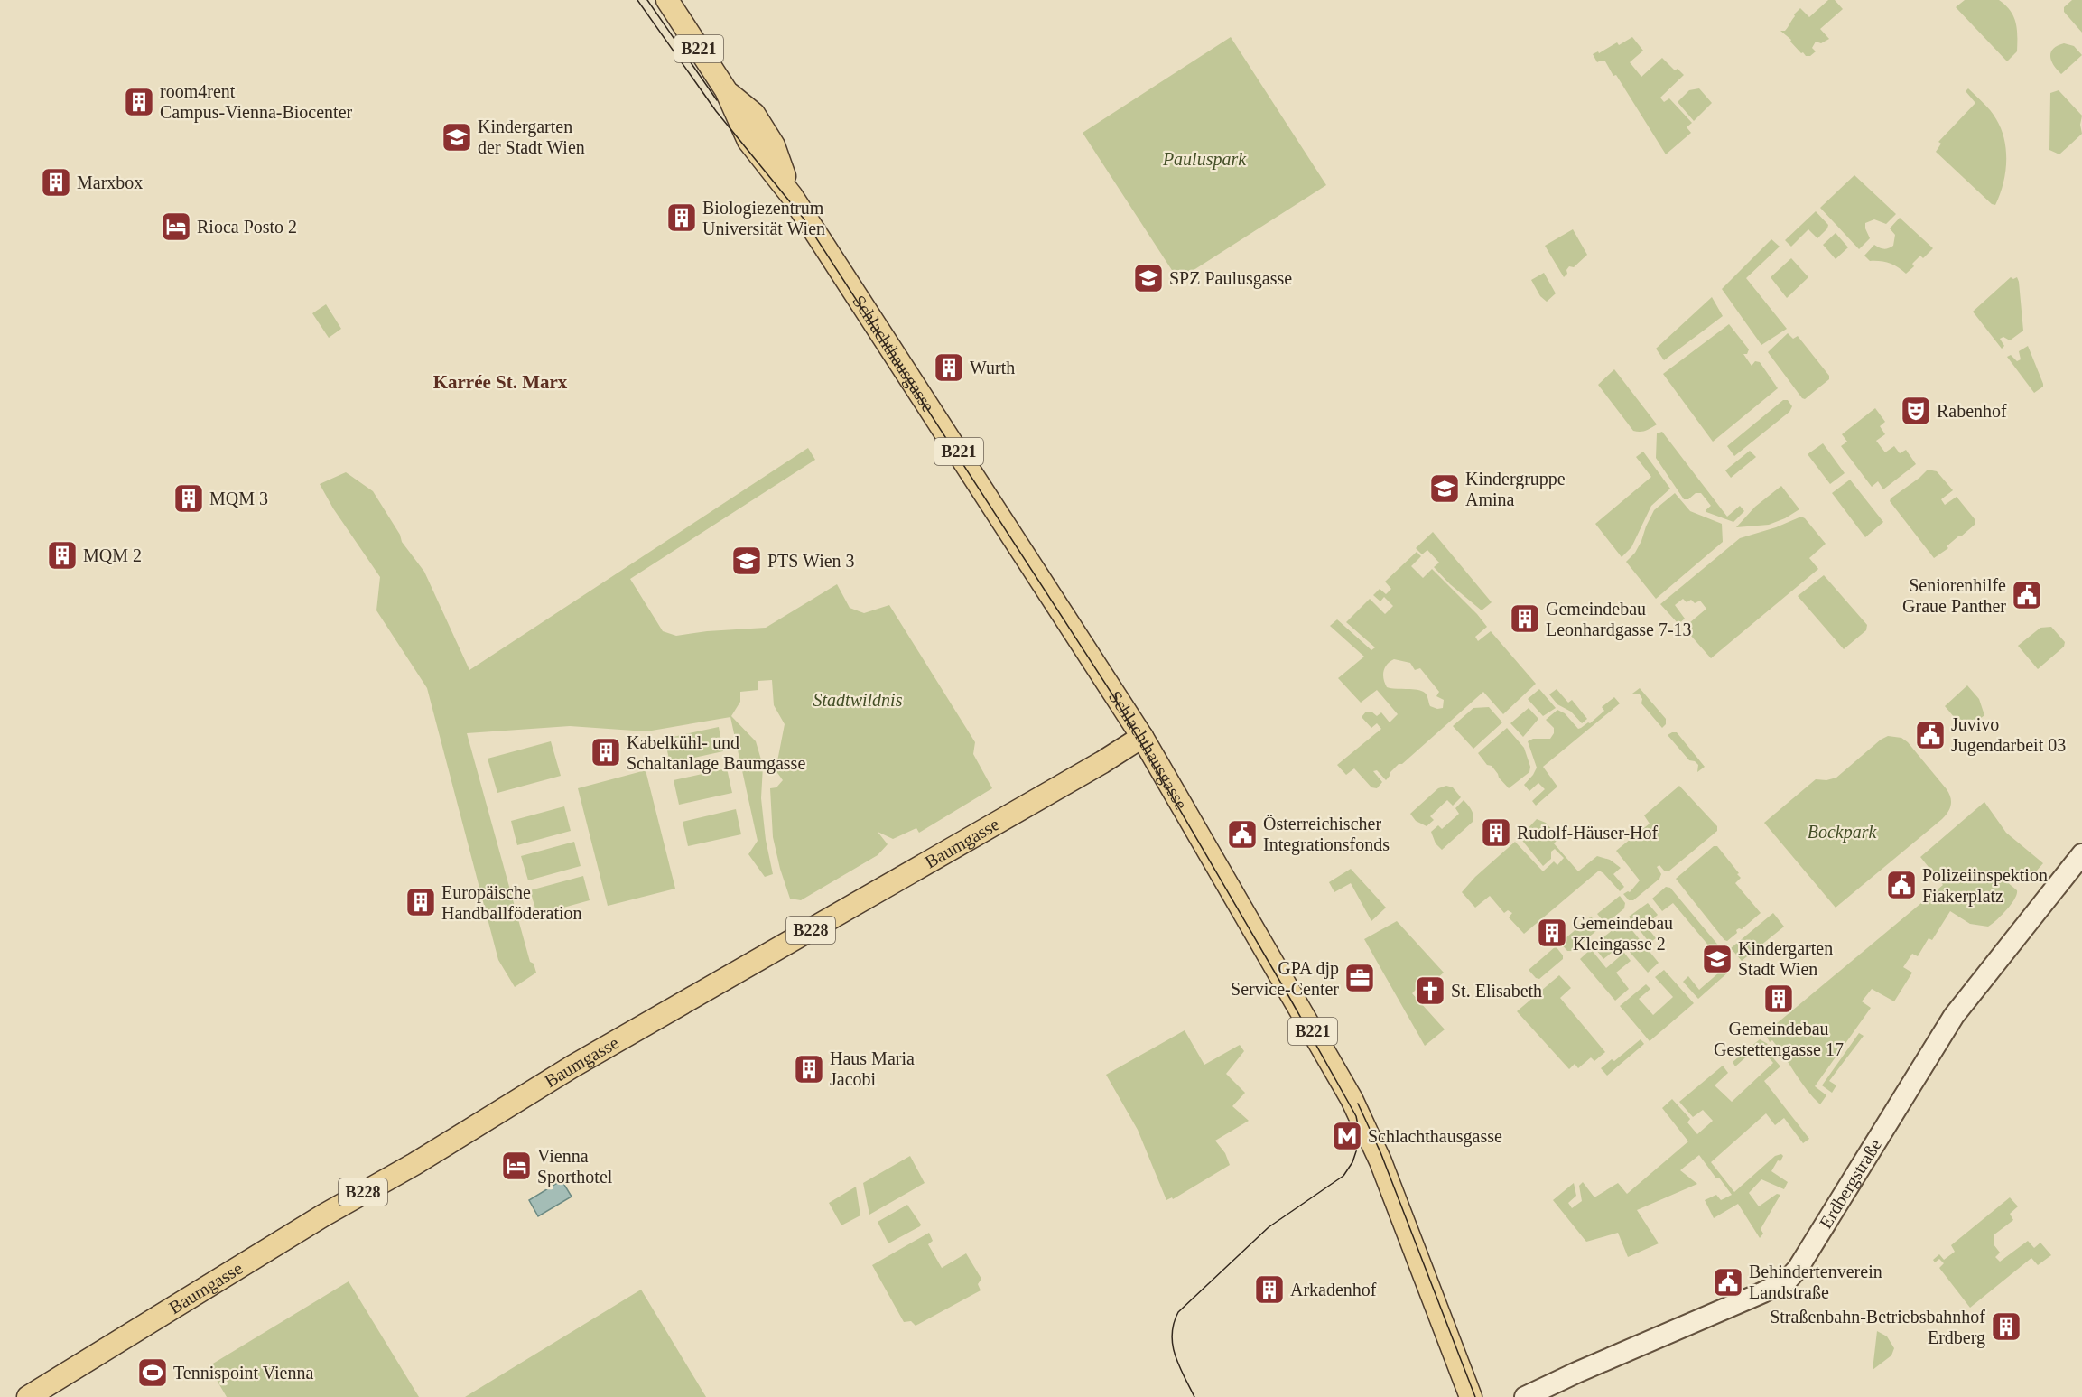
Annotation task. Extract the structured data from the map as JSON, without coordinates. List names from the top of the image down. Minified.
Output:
{"streets":{"main road":["B221","Schlachthausgasse","Baumgasse","B228"],"street":["Erdbergstraße"]},"crossings":[["Schlachthausgasse","Baumgasse"]],"districts":["Karrée St. Marx"],"parks":["Pauluspark","Stadtwildnis","Bockpark"],"places":{"building":["room4rent Campus-Vienna-Biocenter","Marxbox","Biologiezentrum Universität Wien","Wurth","MQM 3","MQM 2","Gemeindebau Leonhardgasse 7-13","Kabelkühl- und Schaltanlage Baumgasse","Rudolf-Häuser-Hof","Europäische Handballföderation","Gemeindebau Kleingasse 2","Gemeindebau Gestettengasse 17","Haus Maria Jacobi","Arkadenhof","Straßenbahn-Betriebsbahnhof Erdberg"],"school or university":["Kindergarten der Stadt Wien","SPZ Paulusgasse","Kindergruppe Amina","PTS Wien 3","Kindergarten Stadt Wien"],"hotel":["Rioca Posto 2","Vienna Sporthotel"],"theatre":["Rabenhof"],"public building":["Seniorenhilfe Graue Panther","Juvivo Jugendarbeit 03","Österreichischer Integrationsfonds","Polizeiinspektion Fiakerplatz","Behindertenverein Landstraße"],"office":["GPA djp Service-Center"],"church":["St. Elisabeth"],"metro station":["Schlachthausgasse"],"sports":["Tennispoint Vienna"]}}
